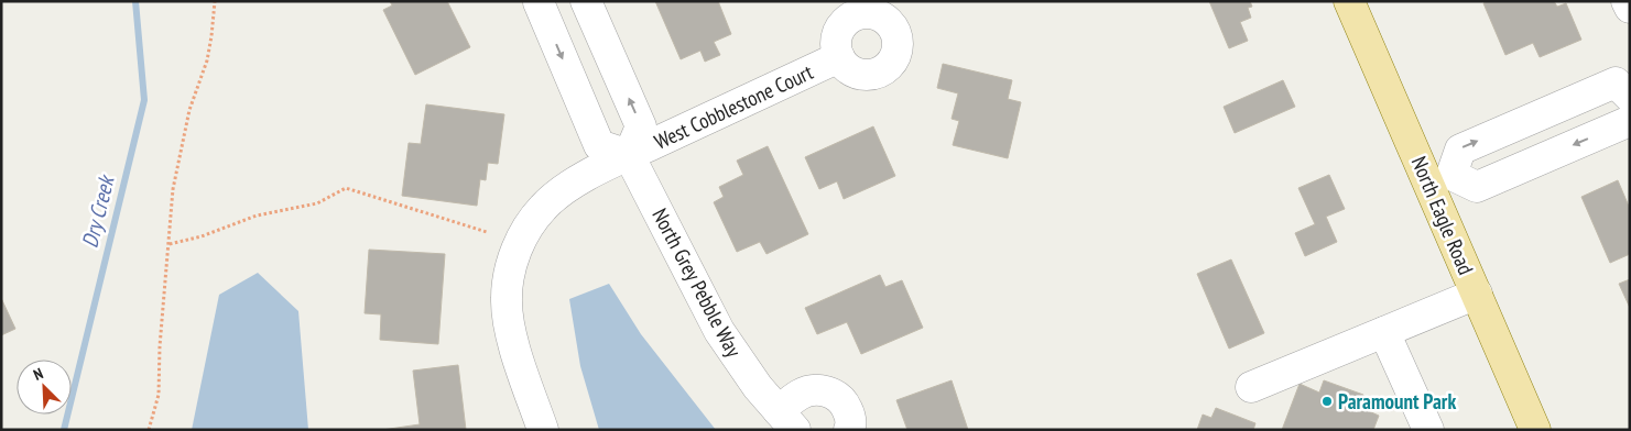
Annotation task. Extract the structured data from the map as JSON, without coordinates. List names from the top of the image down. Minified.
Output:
{"streets":{"main road":["North Eagle Road"],"street":["West Cobblestone Court","North Grey Pebble Way"]},"crossings":[["West Cobblestone Court","North Grey Pebble Way"]],"water":["Dry Creek"],"places":["Paramount Park"],"north":"top left"}
